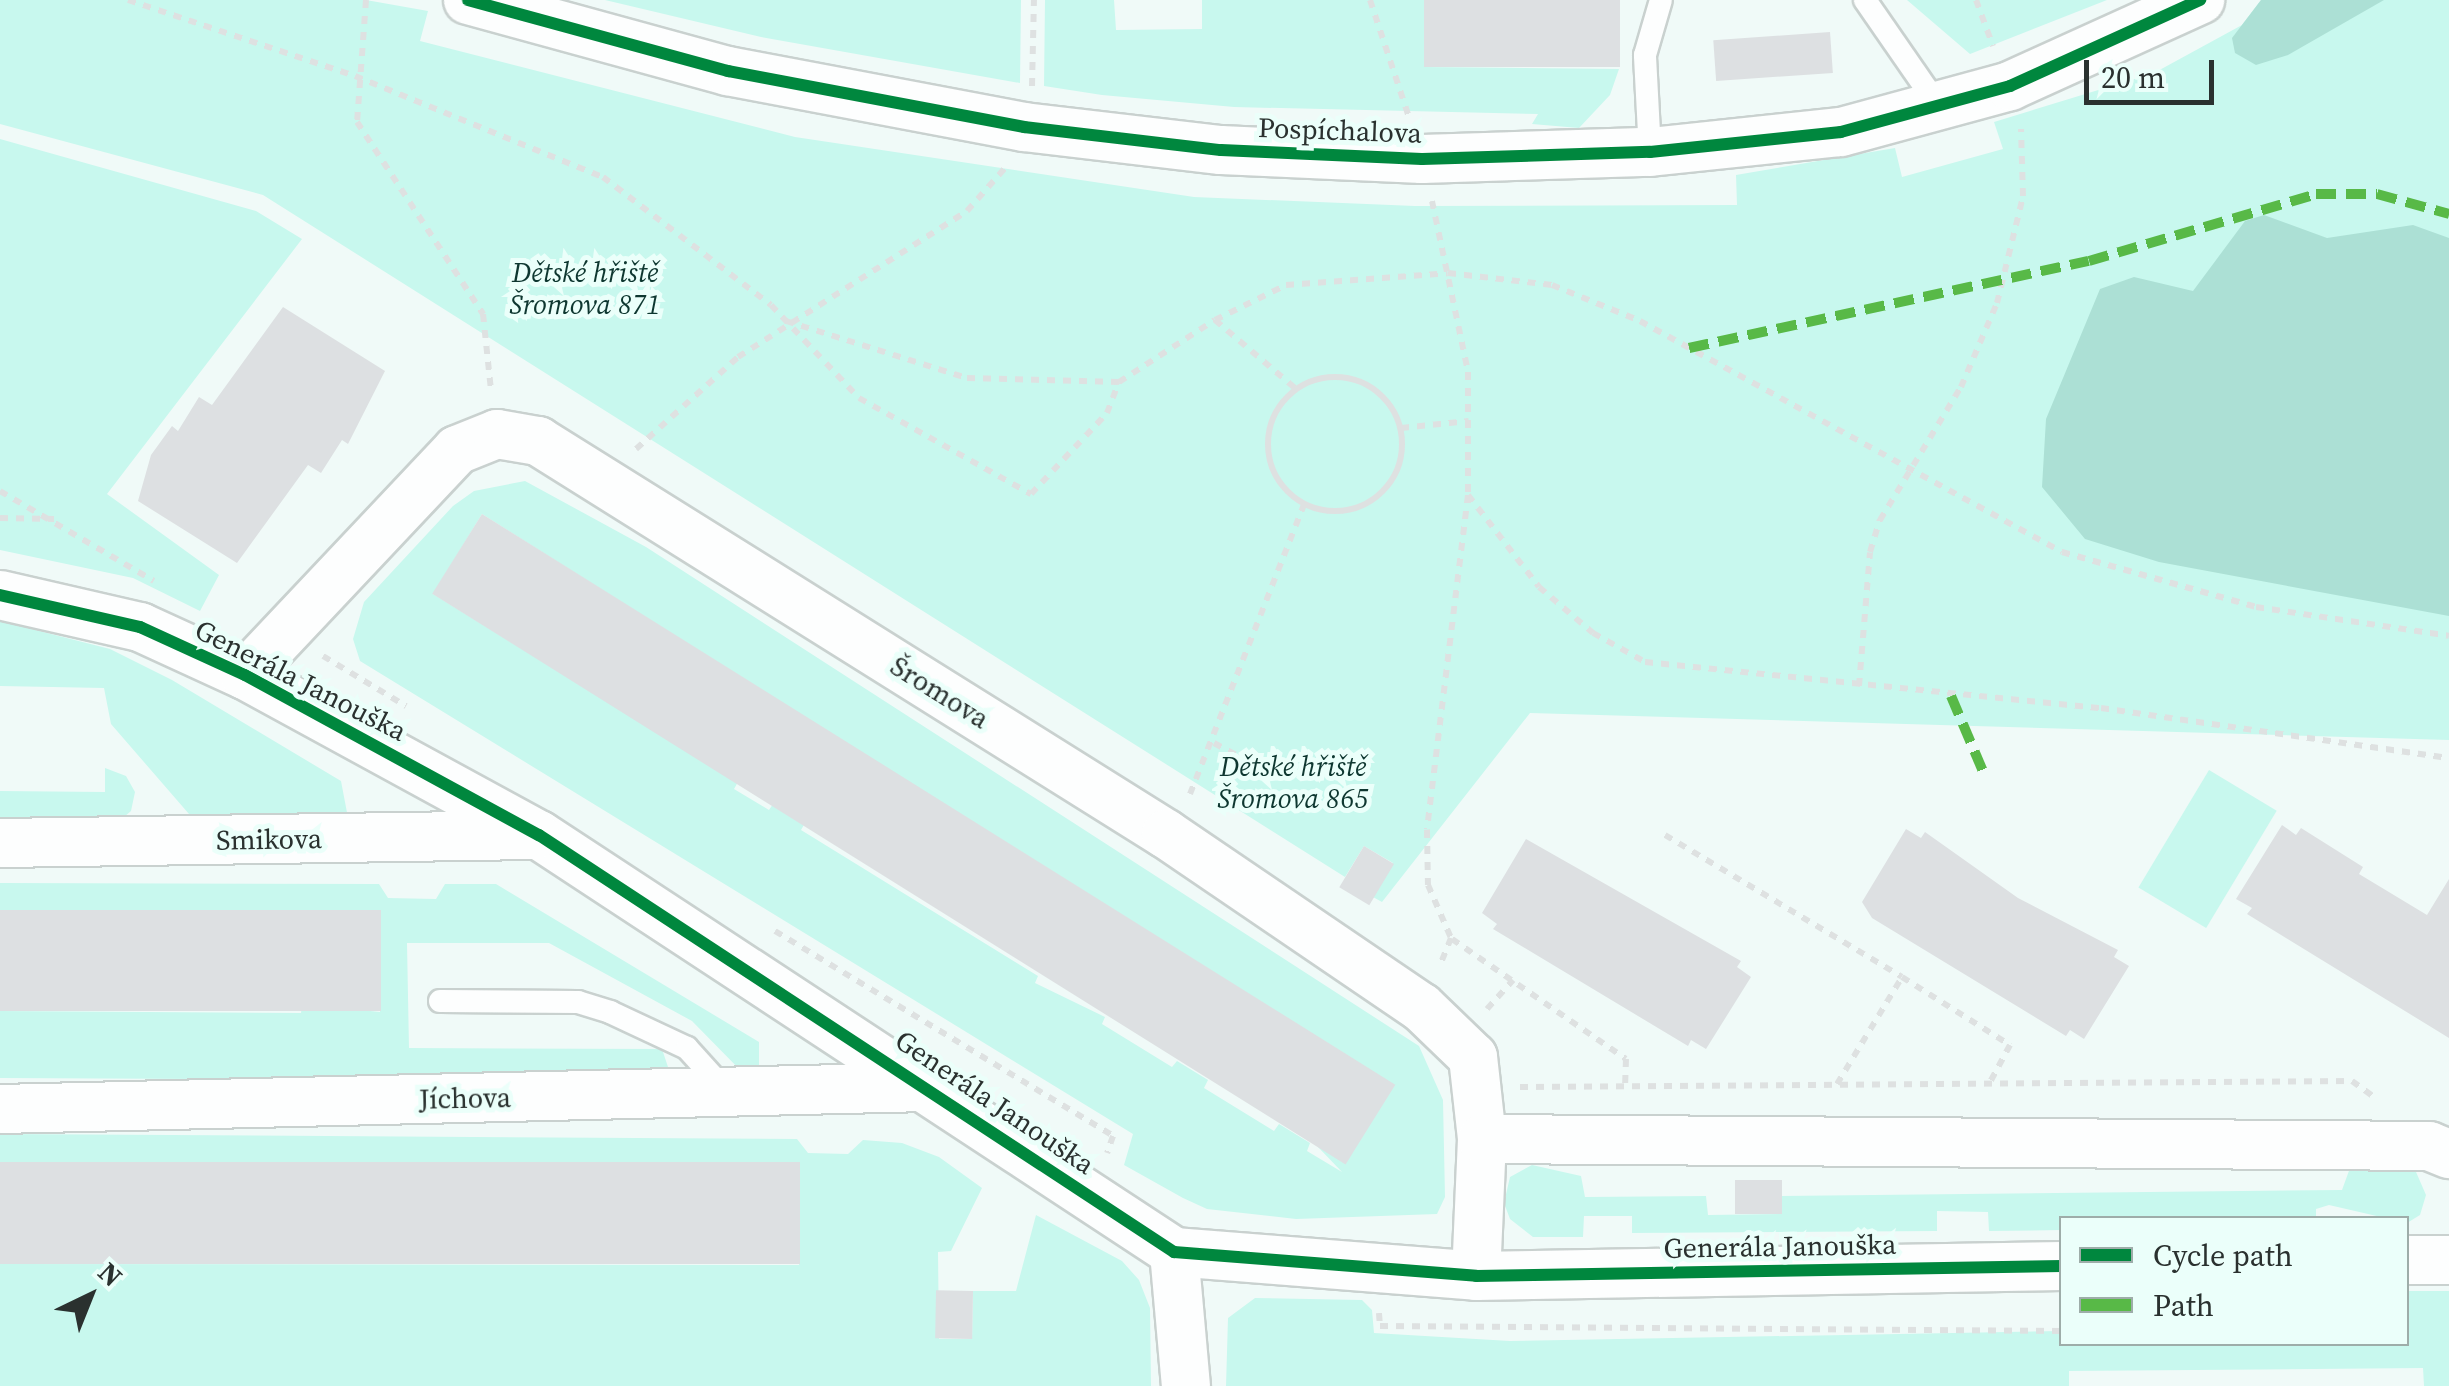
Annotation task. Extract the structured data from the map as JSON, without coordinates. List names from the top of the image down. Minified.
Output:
{"streets":{"street":["Pospíchalova","Generála Janouška","Šromova","Smikova","Jíchova"]},"crossings":[["Generála Janouška","Šromova"],["Generála Janouška","Smikova"],["Generála Janouška","Jíchova"]],"parks":["Dětské hřiště Šromova 871","Dětské hřiště Šromova 865"],"legend":["Cycle path","Path"],"scale_bar":"20 m","north":"top right"}
